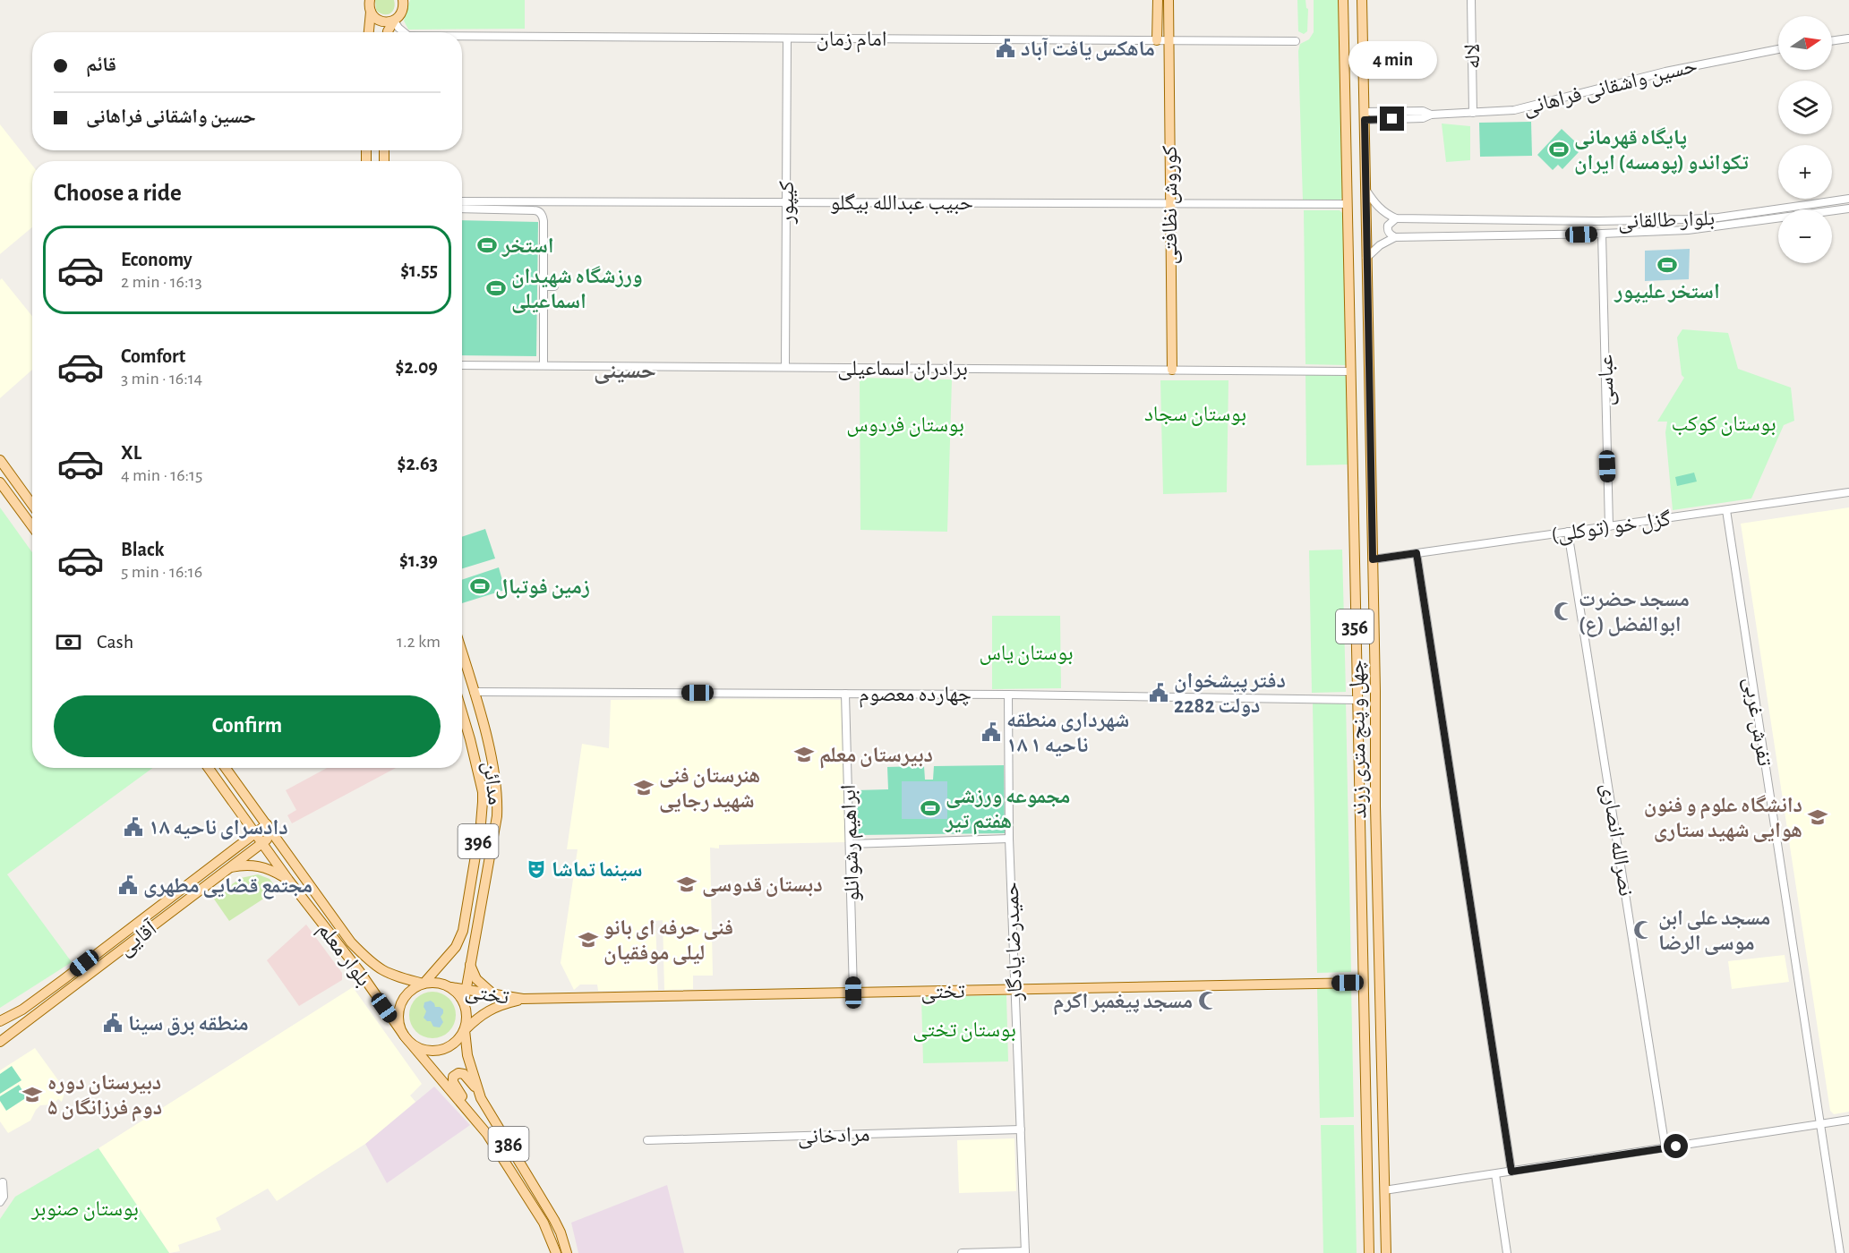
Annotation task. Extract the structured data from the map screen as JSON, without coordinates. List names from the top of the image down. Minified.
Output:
{"streets":{"main road":["کوروش نظافتی","356","چهل و پنج متری زرند","مدائن","396","آقایی","بلوار معلم","تختی","386"],"street":["امام زمان","لاله","حسین واشقانی فراهانی","کیپور","حبیب عبدالله بیگلو","بلوار طالقانی","برادران اسماعیلی","عباسی","گزل خو (توکلی)","چهارده معصوم","تفرش غربی","نصرالله انصاری","ابراهیم رشوانلو","حمیدرضا یادگار","مرادخانی"]},"crossings":[["امام زمان","کیپور"],["امام زمان","کوروش نظافتی"],["لاله","حسین واشقانی فراهانی"],["حسین واشقانی فراهانی","چهل و پنج متری زرند"],["کیپور","حبیب عبدالله بیگلو"],["کیپور","برادران اسماعیلی"],["حبیب عبدالله بیگلو","کوروش نظافتی"],["حبیب عبدالله بیگلو","چهل و پنج متری زرند"],["کوروش نظافتی","برادران اسماعیلی"],["بلوار طالقانی","عباسی"],["برادران اسماعیلی","چهل و پنج متری زرند"],["عباسی","گزل خو (توکلی)"],["گزل خو (توکلی)","تفرش غربی"],["گزل خو (توکلی)","چهل و پنج متری زرند"],["گزل خو (توکلی)","نصرالله انصاری"],["چهارده معصوم","چهل و پنج متری زرند"],["چهارده معصوم","مدائن"],["چهارده معصوم","ابراهیم رشوانلو"],["چهارده معصوم","حمیدرضا یادگار"],["چهل و پنج متری زرند","تختی"],["مدائن","بلوار معلم"],["مدائن","تختی"],["مدائن","386"],["ابراهیم رشوانلو","تختی"],["آقایی","بلوار معلم"],["حمیدرضا یادگار","تختی"],["حمیدرضا یادگار","مرادخانی"],["بلوار معلم","تختی"],["بلوار معلم","386"],["تختی","386"]],"districts":["حسینی"],"parks":["بوستان سجاد","بوستان کوکب","بوستان فردوس","بوستان یاس","بوستان تختی","بوستان صنوبر"],"places":{"public building":["ماهکس یافت آباد","دفتر پیشخوان دولت 2282","شهرداری منطقه ۱۸ ناحیه ۱","دادسرای ناحیه ۱۸","مجتمع قضایی مطهری","منطقه برق سینا"],"sports":["پایگاه قهرمانی تکواندو (پومسه) ایران","استخر","استخر علیپور","ورزشگاه شهیدان اسماعیلی","زمین فوتبال","مجموعه ورزشی هفتم تیر"],"mosque":["مسجد حضرت ابوالفضل (ع)","مسجد علی ابن موسی الرضا","مسجد پیغمبر اکرم"],"school or university":["دبیرستان معلم","هنرستان فنی شهید رجایی","دانشگاه علوم و فنون هوایی شهید ستاری","دبستان قدوسی","فنی حرفه ای بانو لیلی موفقیان","دبیرستان دوره دوم فرزانگان ۵"],"theatre":["سینما تماشا"]},"north":"right","page":{"map_buttons":["+","−"],"banner":["قائم","حسین واشقانی فراهانی"],"bubble":"4 min","heading":"Choose a ride","list":[{"name":"Economy","note":"2 min · 16:13","value":"$1.55"},{"name":"Comfort","note":"3 min · 16:14","value":"$2.09"},{"name":"XL","note":"4 min · 16:15","value":"$2.63"},{"name":"Black","note":"5 min · 16:16","value":"$1.39"}],"pay":["Cash","1.2 km"],"buttons":"Confirm"}}
